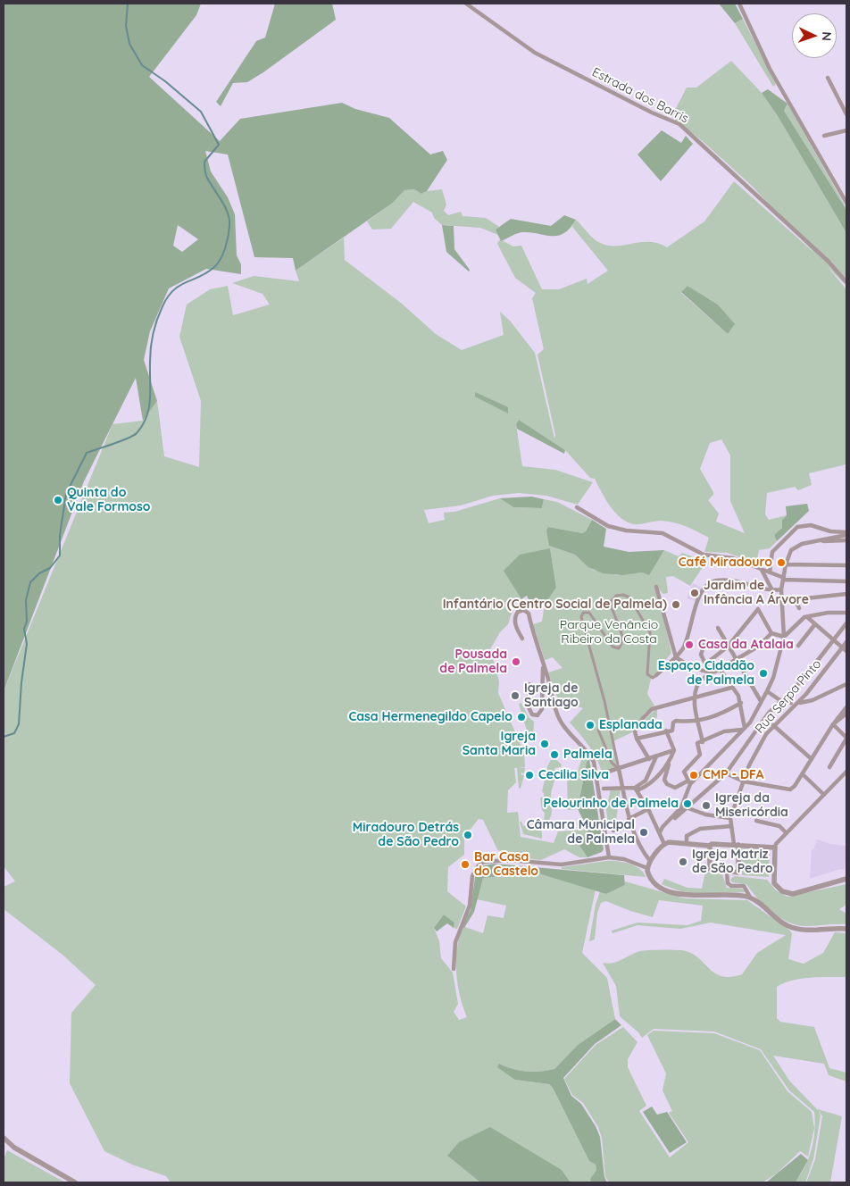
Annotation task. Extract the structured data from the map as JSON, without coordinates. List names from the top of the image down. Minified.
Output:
{"streets":{"street":["Estrada dos Barris","Rua Serpa Pinto"]},"parks":["Parque Venâncio Ribeiro da Costa"],"places":["Quinta do Vale Formoso","Café Miradouro","Jardim de Infância A Árvore","Infantário (Centro Social de Palmela)","Casa da Atalaia","Pousada de Palmela","Espaço Cidadão de Palmela","Igreja de Santiago","Casa Hermenegildo Capelo","Esplanada","Igreja Santa Maria","Palmela","Cecilia Silva","CMP - DFA","Pelourinho de Palmela","Igreja da Misericórdia","Câmara Municipal de Palmela","Miradouro Detrás de São Pedro","Igreja Matriz de São Pedro","Bar Casa do Castelo"],"north":"right"}
